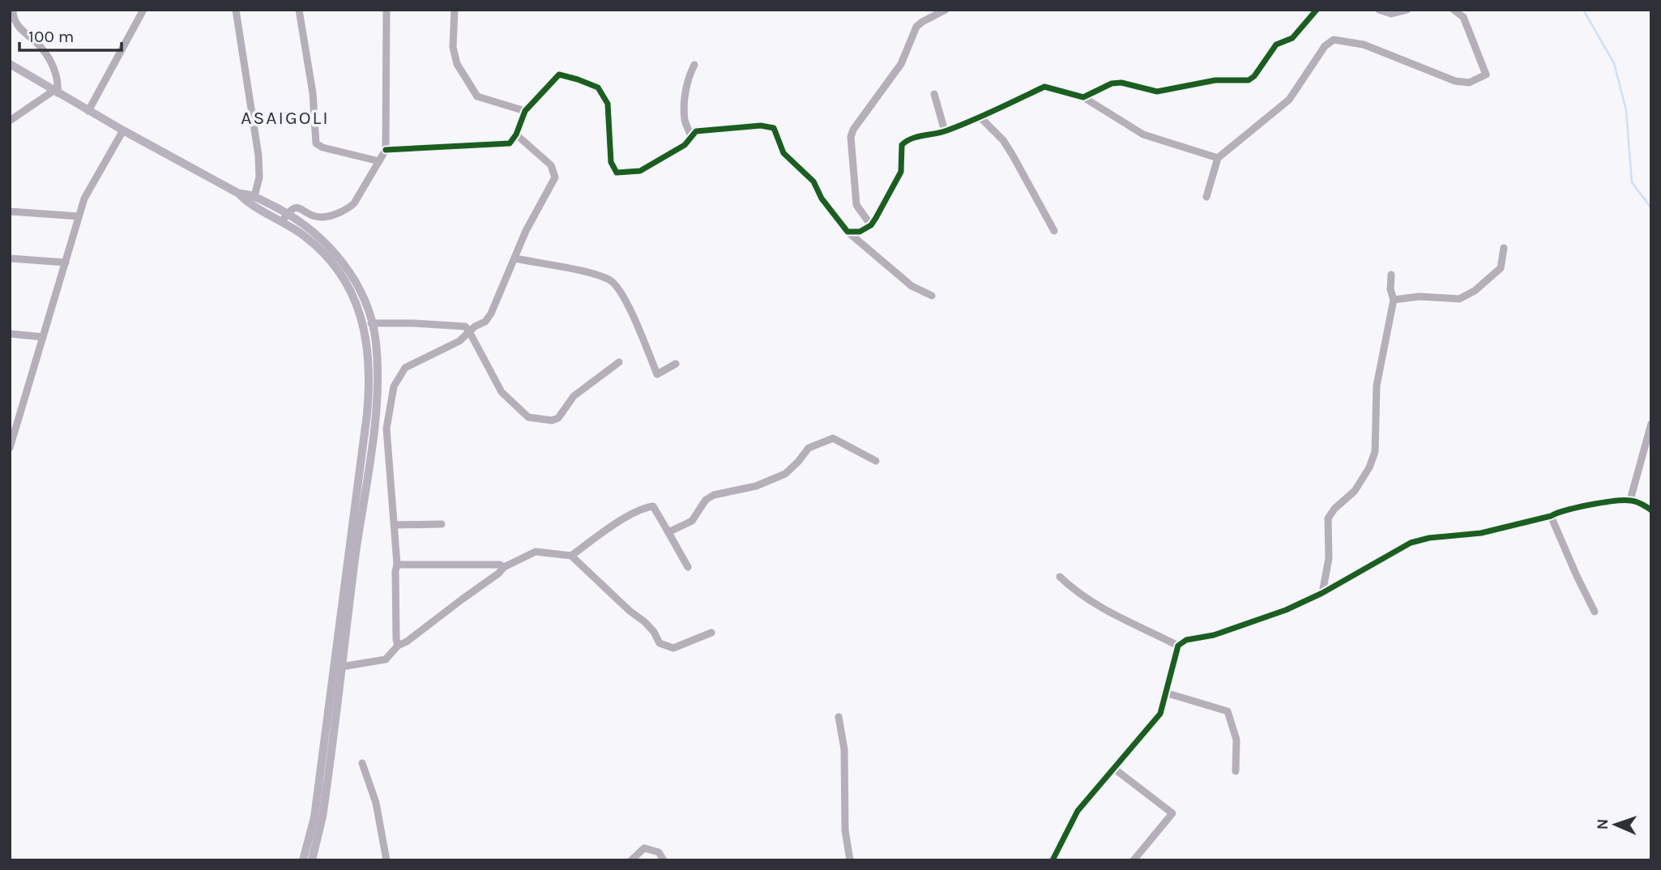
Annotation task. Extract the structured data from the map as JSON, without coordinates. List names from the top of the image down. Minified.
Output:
{"districts":["ASAIGOLI"],"scale_bar":"100 m","north":"left"}
